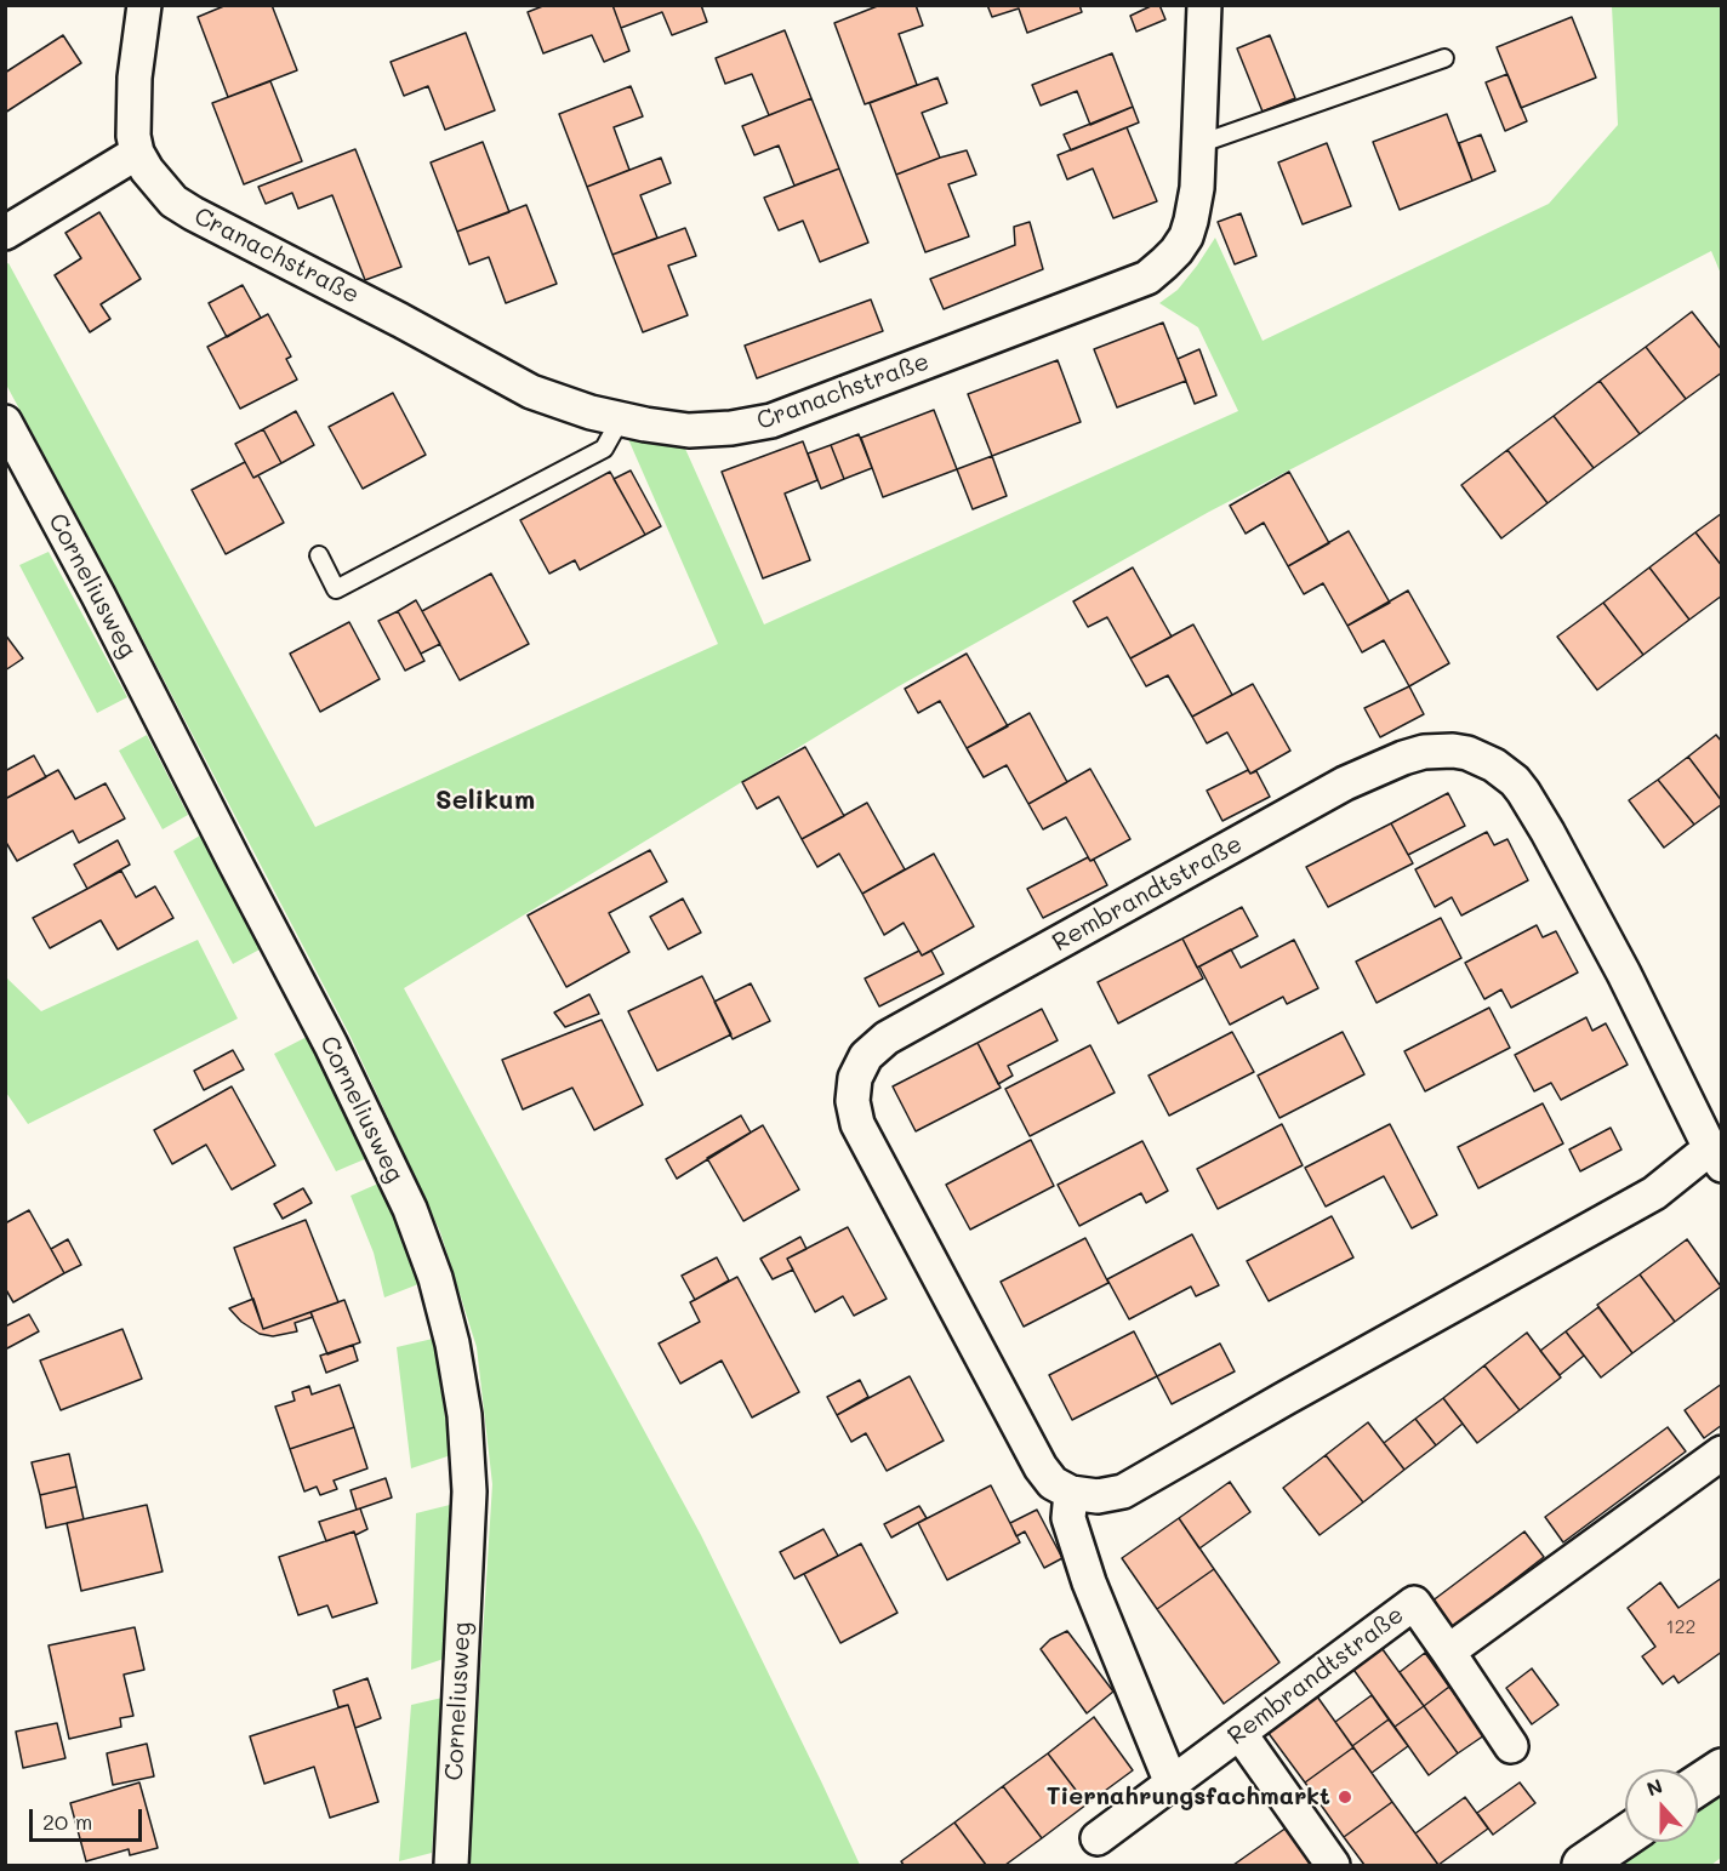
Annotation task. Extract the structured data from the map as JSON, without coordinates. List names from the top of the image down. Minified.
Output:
{"streets":{"street":["Cranachstraße","Corneliusweg","Rembrandtstraße"]},"districts":["Selikum"],"places":["Tiernahrungsfachmarkt"],"house_numbers":["122"],"scale_bar":"20 m","north":"top"}
